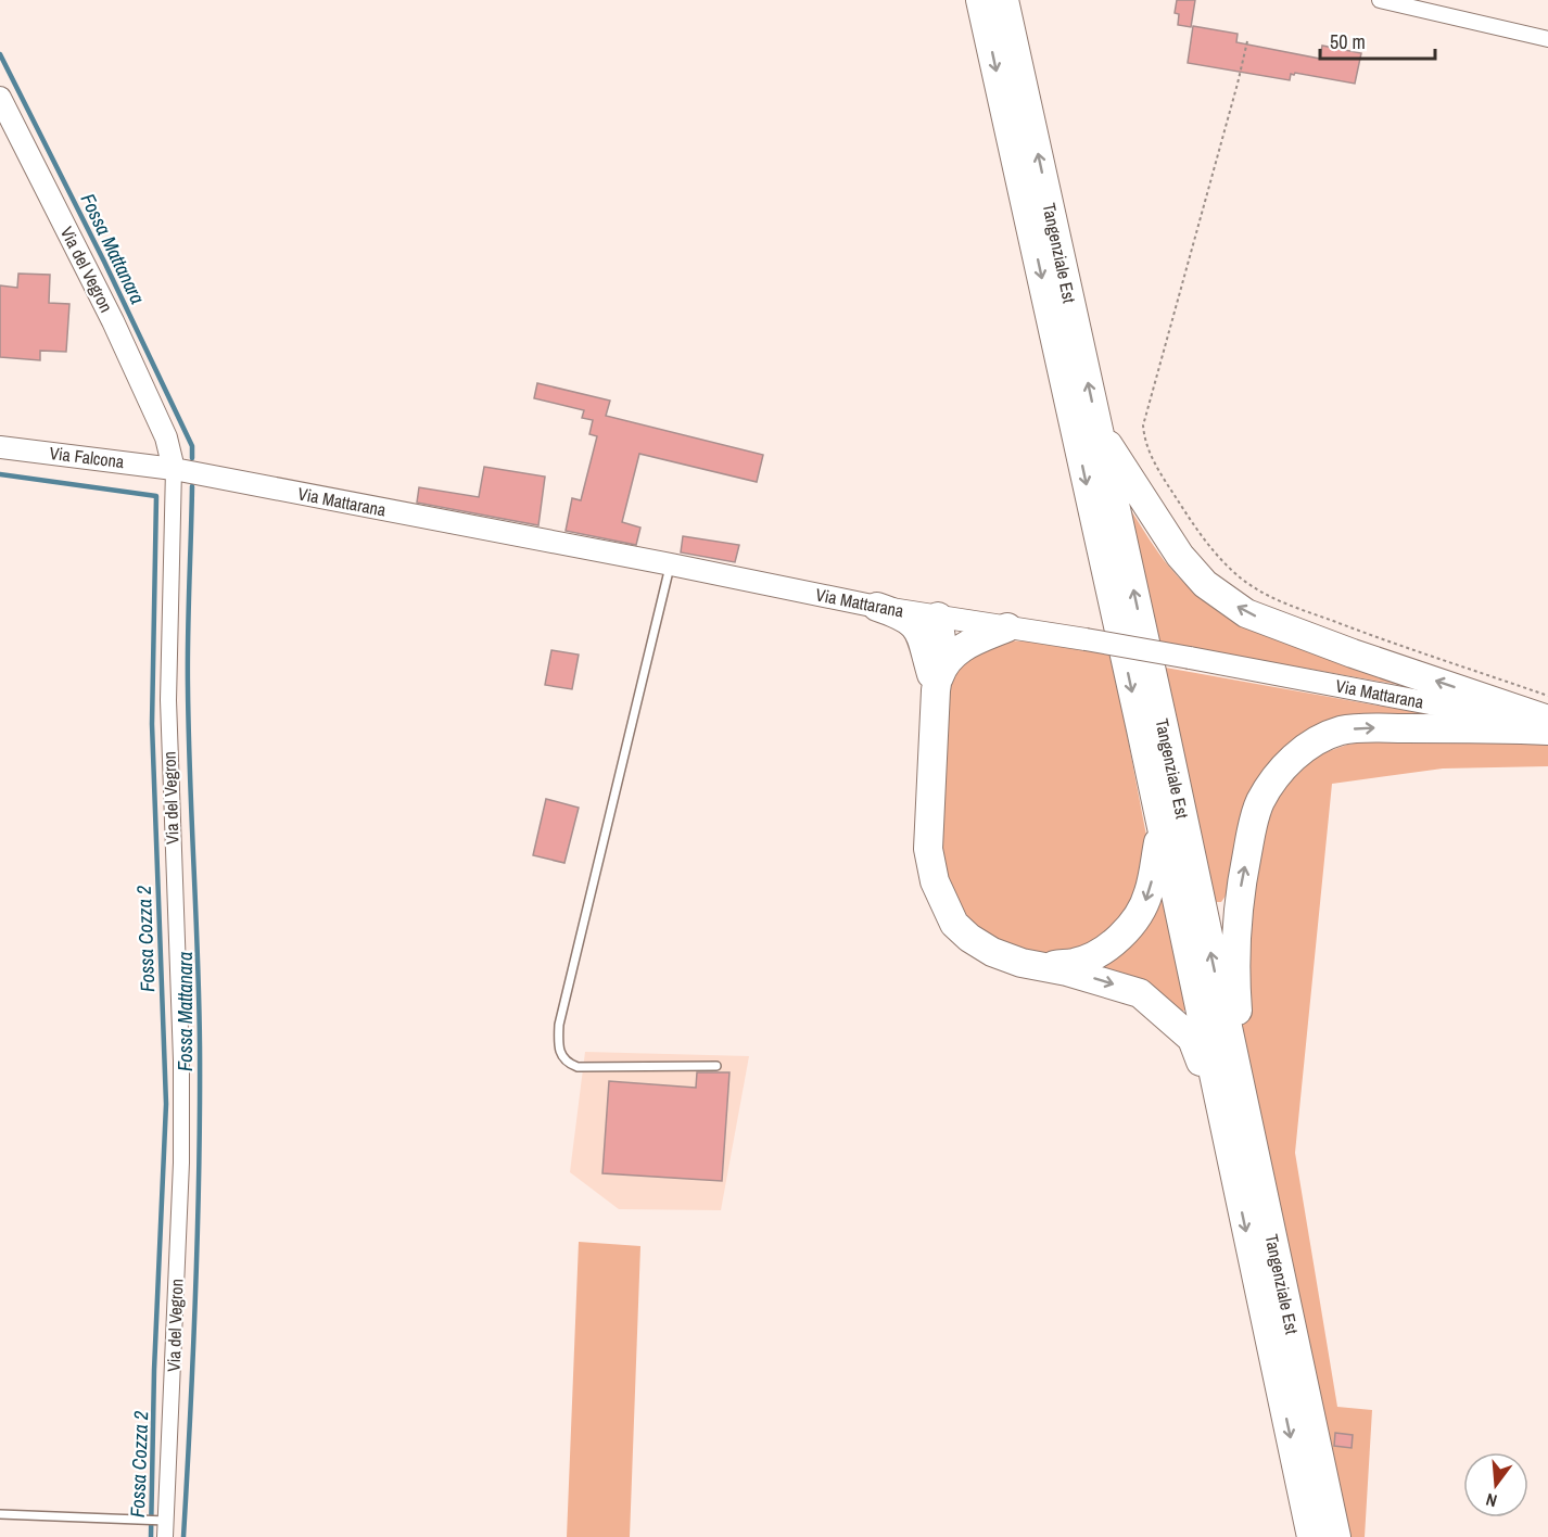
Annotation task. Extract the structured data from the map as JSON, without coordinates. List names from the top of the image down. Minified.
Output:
{"streets":{"highway":["Tangenziale Est"],"street":["Via del Vegron","Via Falcona","Via Mattarana"]},"crossings":[["Via del Vegron","Via Falcona"],["Via del Vegron","Via Mattarana"],["Via Falcona","Via Mattarana"]],"water":["Fossa Mattanara","Fossa Cozza 2"],"scale_bar":"50 m","north":"bottom"}
